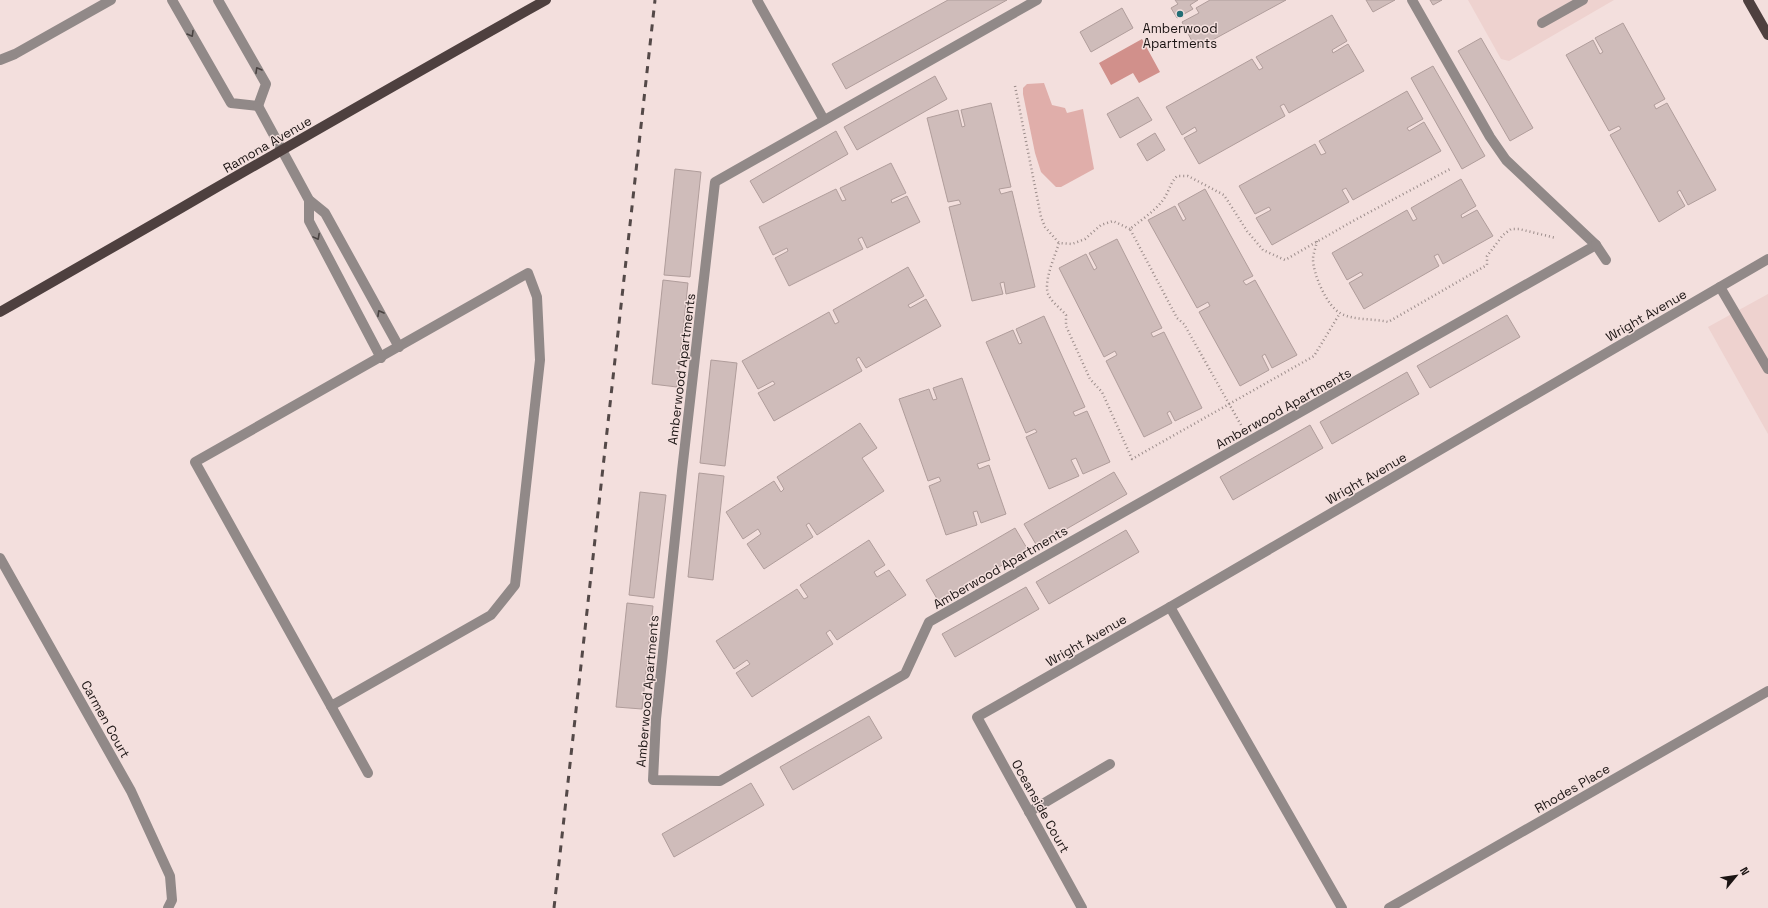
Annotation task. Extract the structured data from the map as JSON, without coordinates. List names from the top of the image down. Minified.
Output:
{"streets":{"main road":["Ramona Avenue"],"street":["Wright Avenue","Amberwood Apartments","Carmen Court","Rhodes Place","Oceanside Court"]},"crossings":[["Wright Avenue","Oceanside Court"]],"places":["Amberwood Apartments"],"north":"top right"}
